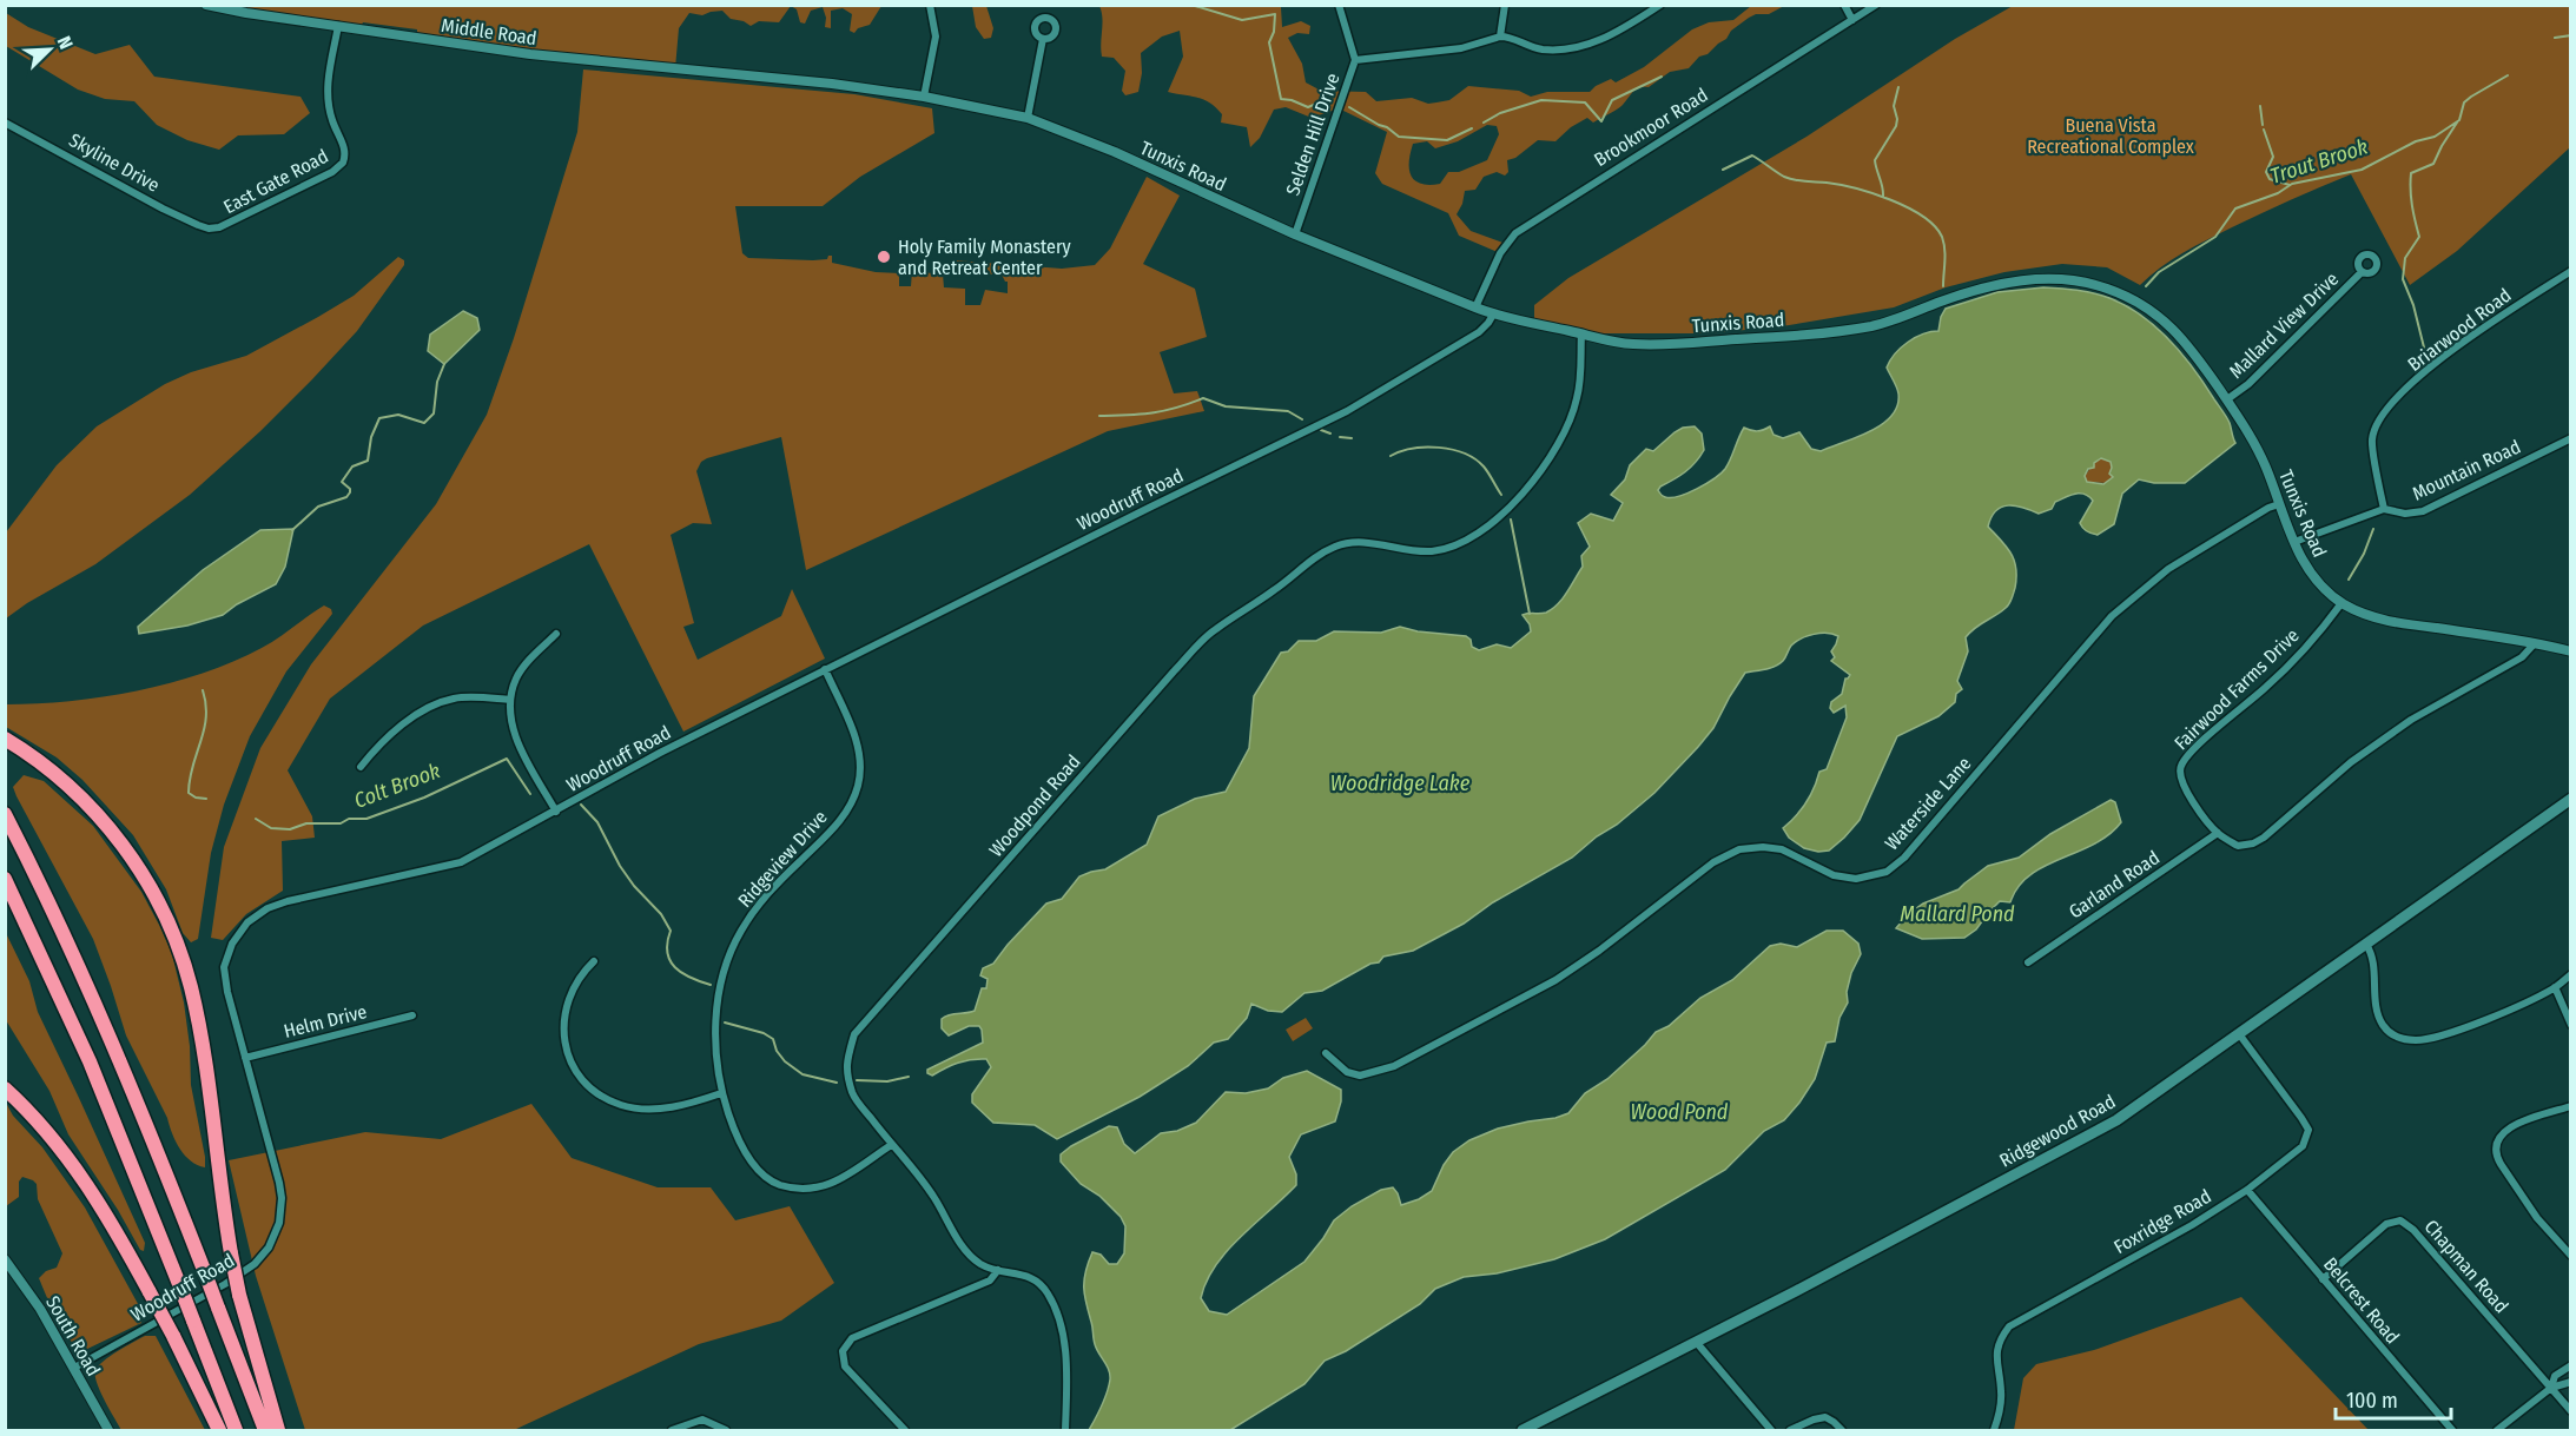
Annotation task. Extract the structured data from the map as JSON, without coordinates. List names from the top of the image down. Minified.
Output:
{"streets":{"main road":["Ridgewood Road"],"street":["Middle Road","Brookmoor Road","Selden Hill Drive","Skyline Drive","Tunxis Road","East Gate Road","Mallard View Drive","Briarwood Road","Mountain Road","Woodruff Road","Fairwood Farms Drive","Waterside Lane","Woodpond Road","Ridgeview Drive","Garland Road","Helm Drive","Foxridge Road","Chapman Road","Belcrest Road","South Road"]},"crossings":[["Middle Road","Tunxis Road"],["Middle Road","East Gate Road"],["Brookmoor Road","Tunxis Road"],["Selden Hill Drive","Tunxis Road"],["Skyline Drive","East Gate Road"],["Tunxis Road","Mallard View Drive"],["Tunxis Road","Mountain Road"],["Tunxis Road","Woodruff Road"],["Tunxis Road","Fairwood Farms Drive"],["Tunxis Road","Waterside Lane"],["Tunxis Road","Woodpond Road"],["Briarwood Road","Mountain Road"],["Woodruff Road","Ridgeview Drive"],["Woodruff Road","Helm Drive"],["Woodruff Road","South Road"],["Fairwood Farms Drive","Garland Road"],["Woodpond Road","Ridgeview Drive"],["Ridgewood Road","Foxridge Road"],["Foxridge Road","Belcrest Road"],["Chapman Road","Belcrest Road"]],"water":["Trout Brook","Woodridge Lake","Colt Brook","Mallard Pond","Wood Pond"],"parks":["Buena Vista Recreational Complex"],"places":["Holy Family Monastery and Retreat Center"],"scale_bar":"100 m","north":"top right"}
